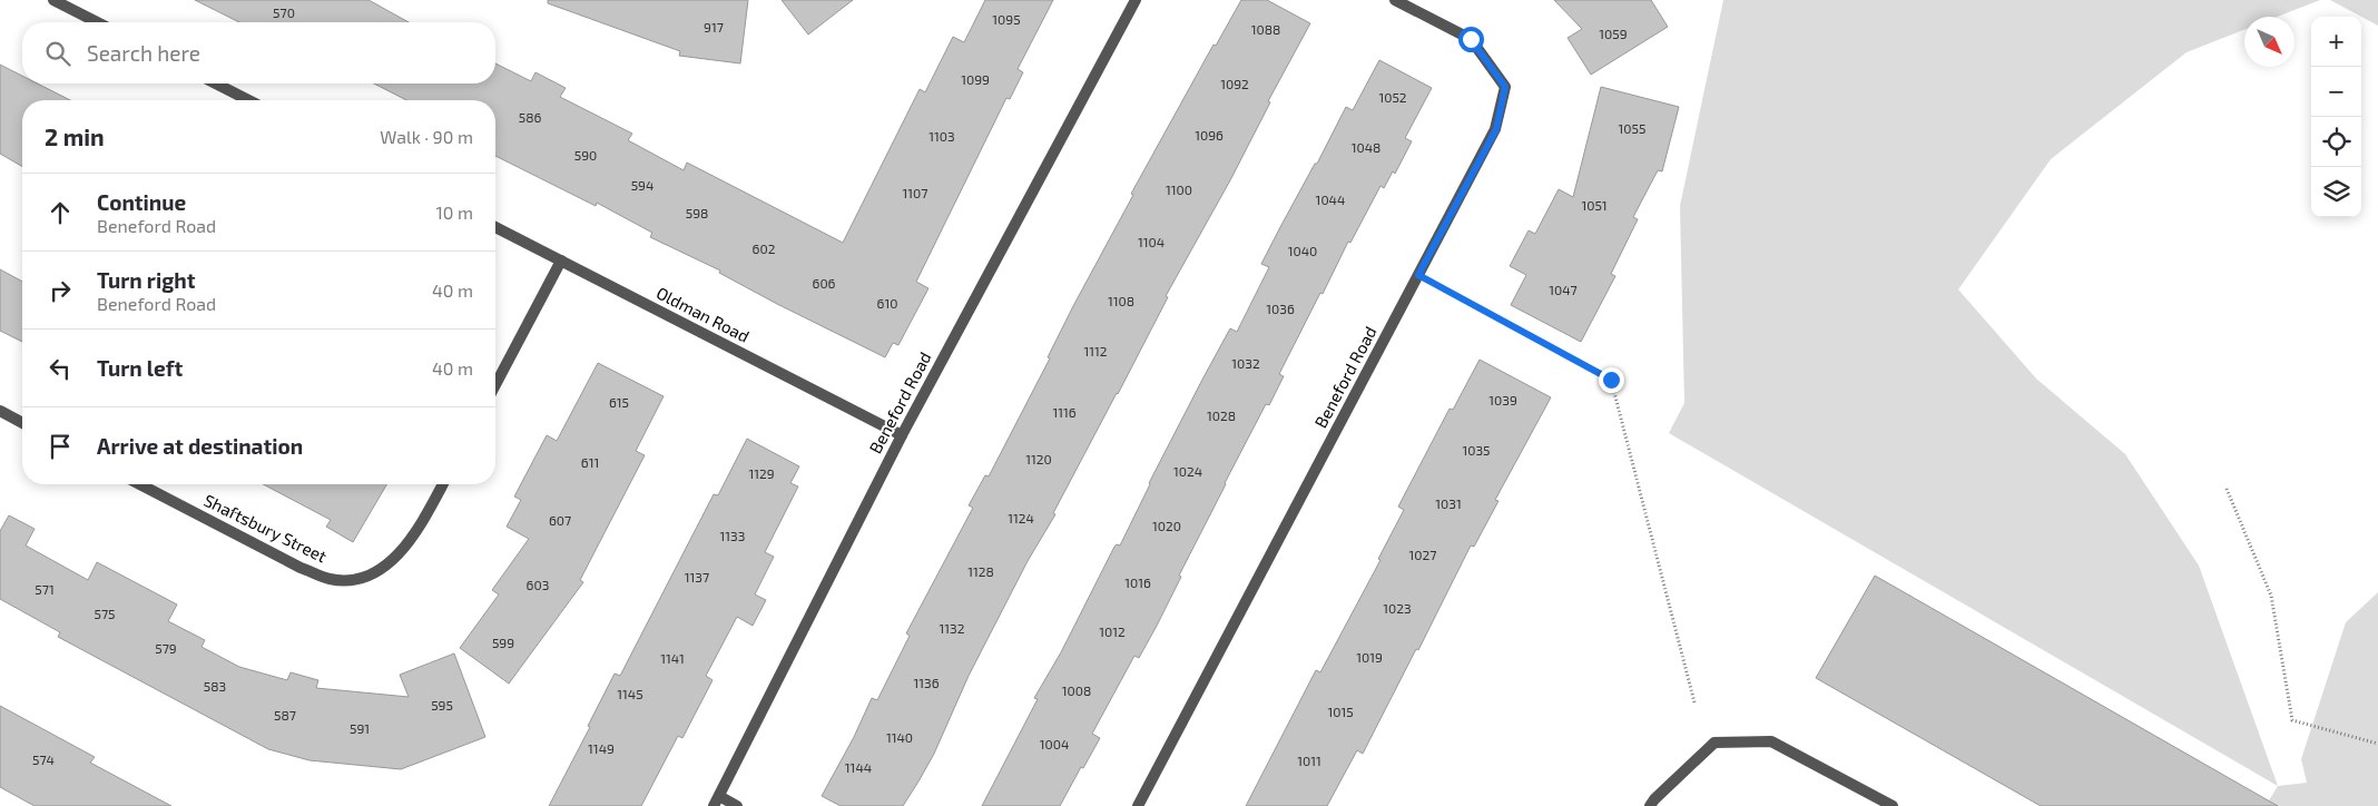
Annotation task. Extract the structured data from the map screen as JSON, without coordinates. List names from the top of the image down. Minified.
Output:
{"streets":{"street":["Oldman Road","Beneford Road","Shaftsbury Street"]},"crossings":[["Oldman Road","Beneford Road"]],"house_numbers":["570","1095","917","1088","1059","1099","1092","1052","586","1055","1096","1103","1048","590","594","1100","1107","1044","1051","598","1104","602","1040","606","1047","1108","610","1036","1112","1032","1039","615","1116","1028","1035","1120","611","1024","1129","1031","1124","607","1020","1133","1027","1128","1137","1016","603","571","1023","575","1132","1012","599","579","1019","1141","1136","583","1008","1145","595","1015","587","591","1140","1004","1149","574","1011","1144"],"north":"bottom right","page":{"map_buttons":["+","−"],"search":"Search here","heading":["2 min","Walk · 90 m"],"list":[["Continue","Beneford Road","10 m"],["Turn right","Beneford Road","40 m"],["Turn left","40 m"],"Arrive at destination"]}}
